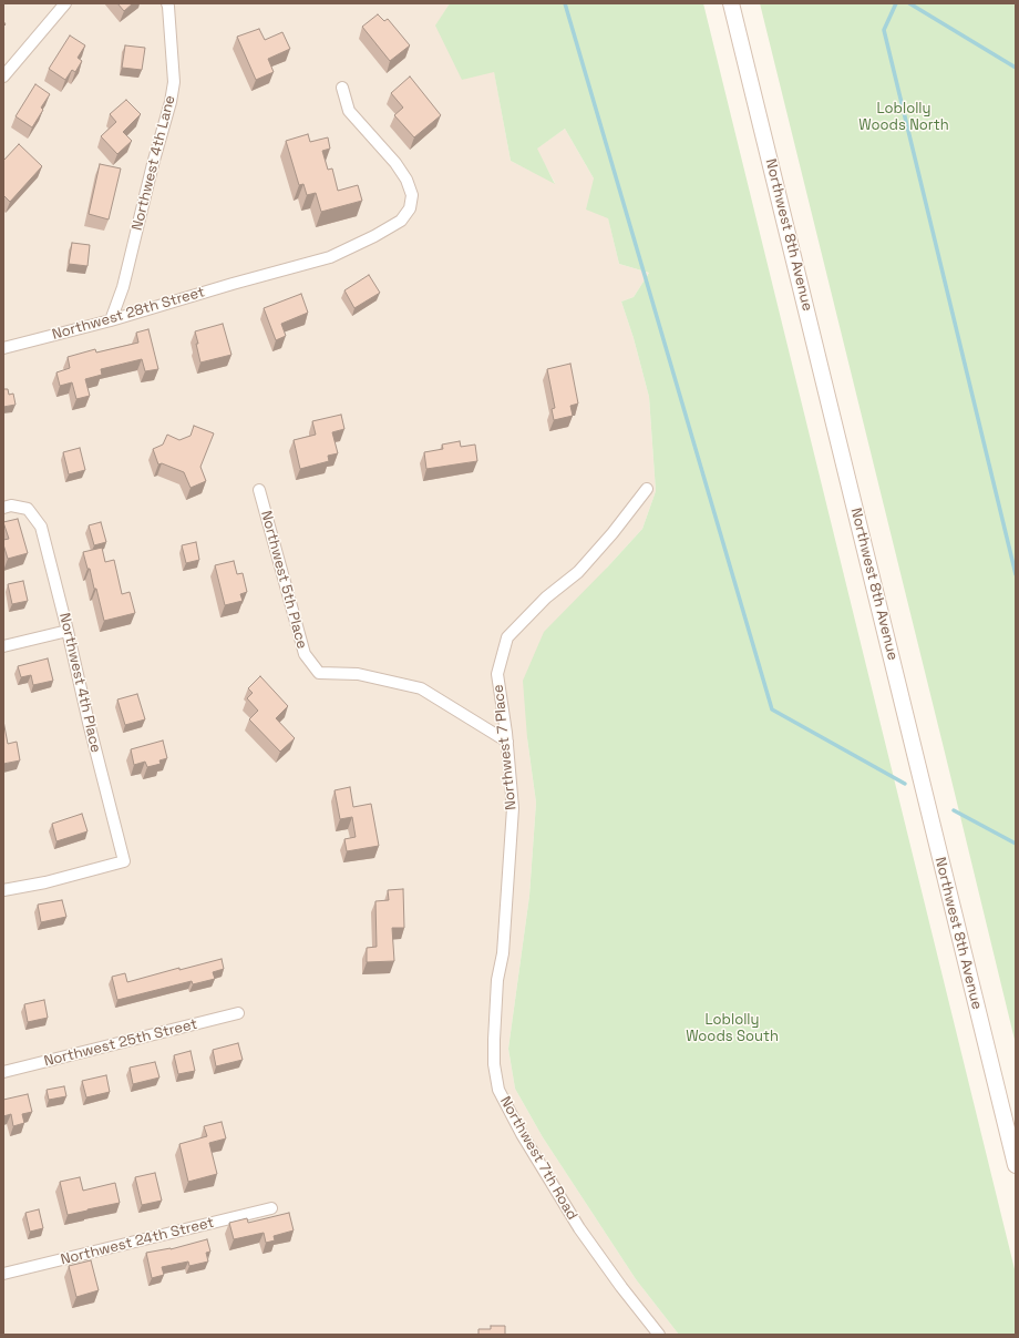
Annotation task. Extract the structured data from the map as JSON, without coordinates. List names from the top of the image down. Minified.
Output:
{"streets":{"street":["Northwest 4th Lane","Northwest 8th Avenue","Northwest 28th Street","Northwest 5th Place","Northwest 4th Place","Northwest 7 Place","Northwest 25th Street","Northwest 7th Road","Northwest 24th Street"]},"crossings":[["Northwest 4th Lane","Northwest 28th Street"],["Northwest 5th Place","Northwest 7 Place"],["Northwest 7 Place","Northwest 7th Road"]],"parks":["Loblolly Woods North","Loblolly Woods South"]}
